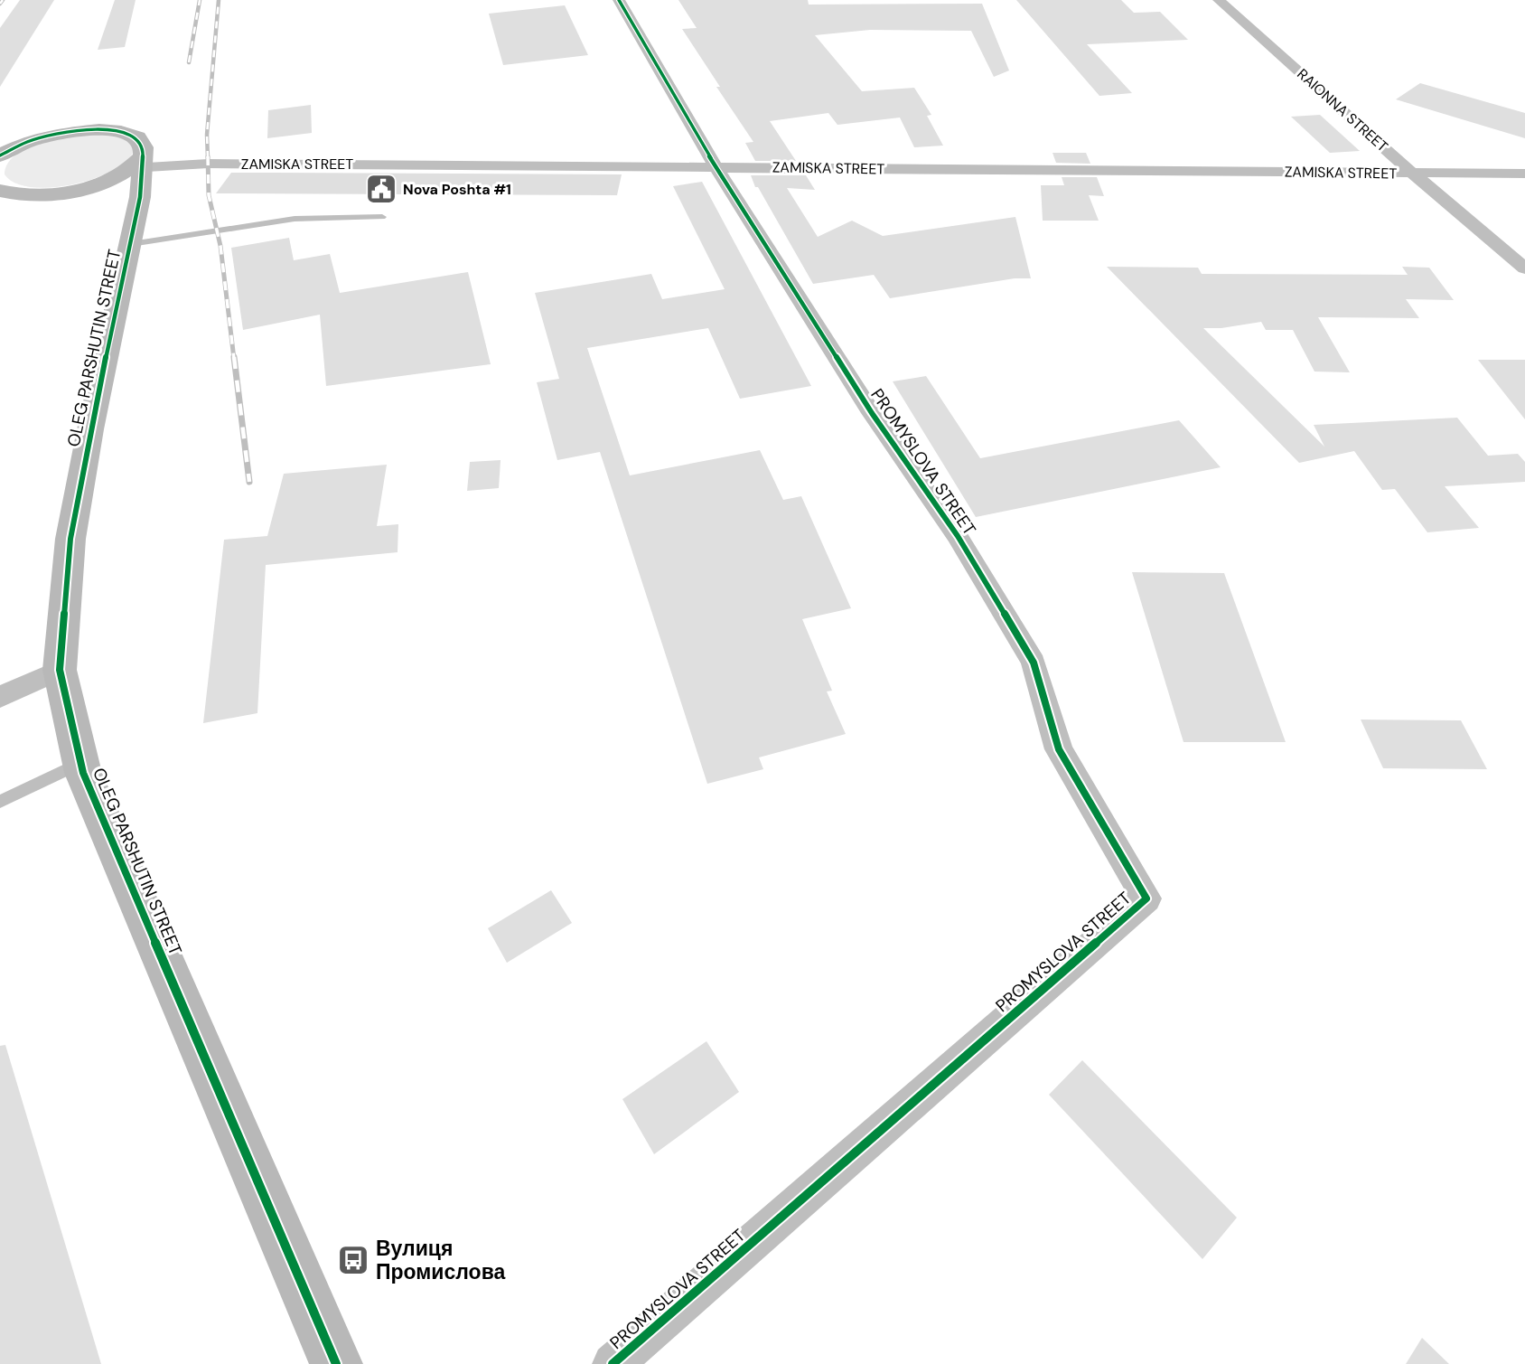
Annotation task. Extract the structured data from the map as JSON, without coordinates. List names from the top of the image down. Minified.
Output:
{"streets":{"street":["RAIONNA STREET","ZAMISKA STREET","OLEG PARSHUTIN STREET","PROMYSLOVA STREET"]},"crossings":[["RAIONNA STREET","ZAMISKA STREET"],["ZAMISKA STREET","OLEG PARSHUTIN STREET"],["ZAMISKA STREET","PROMYSLOVA STREET"]],"places":{"public building":["Nova Poshta #1"],"bus stop":["Вулиця Промислова"]}}
